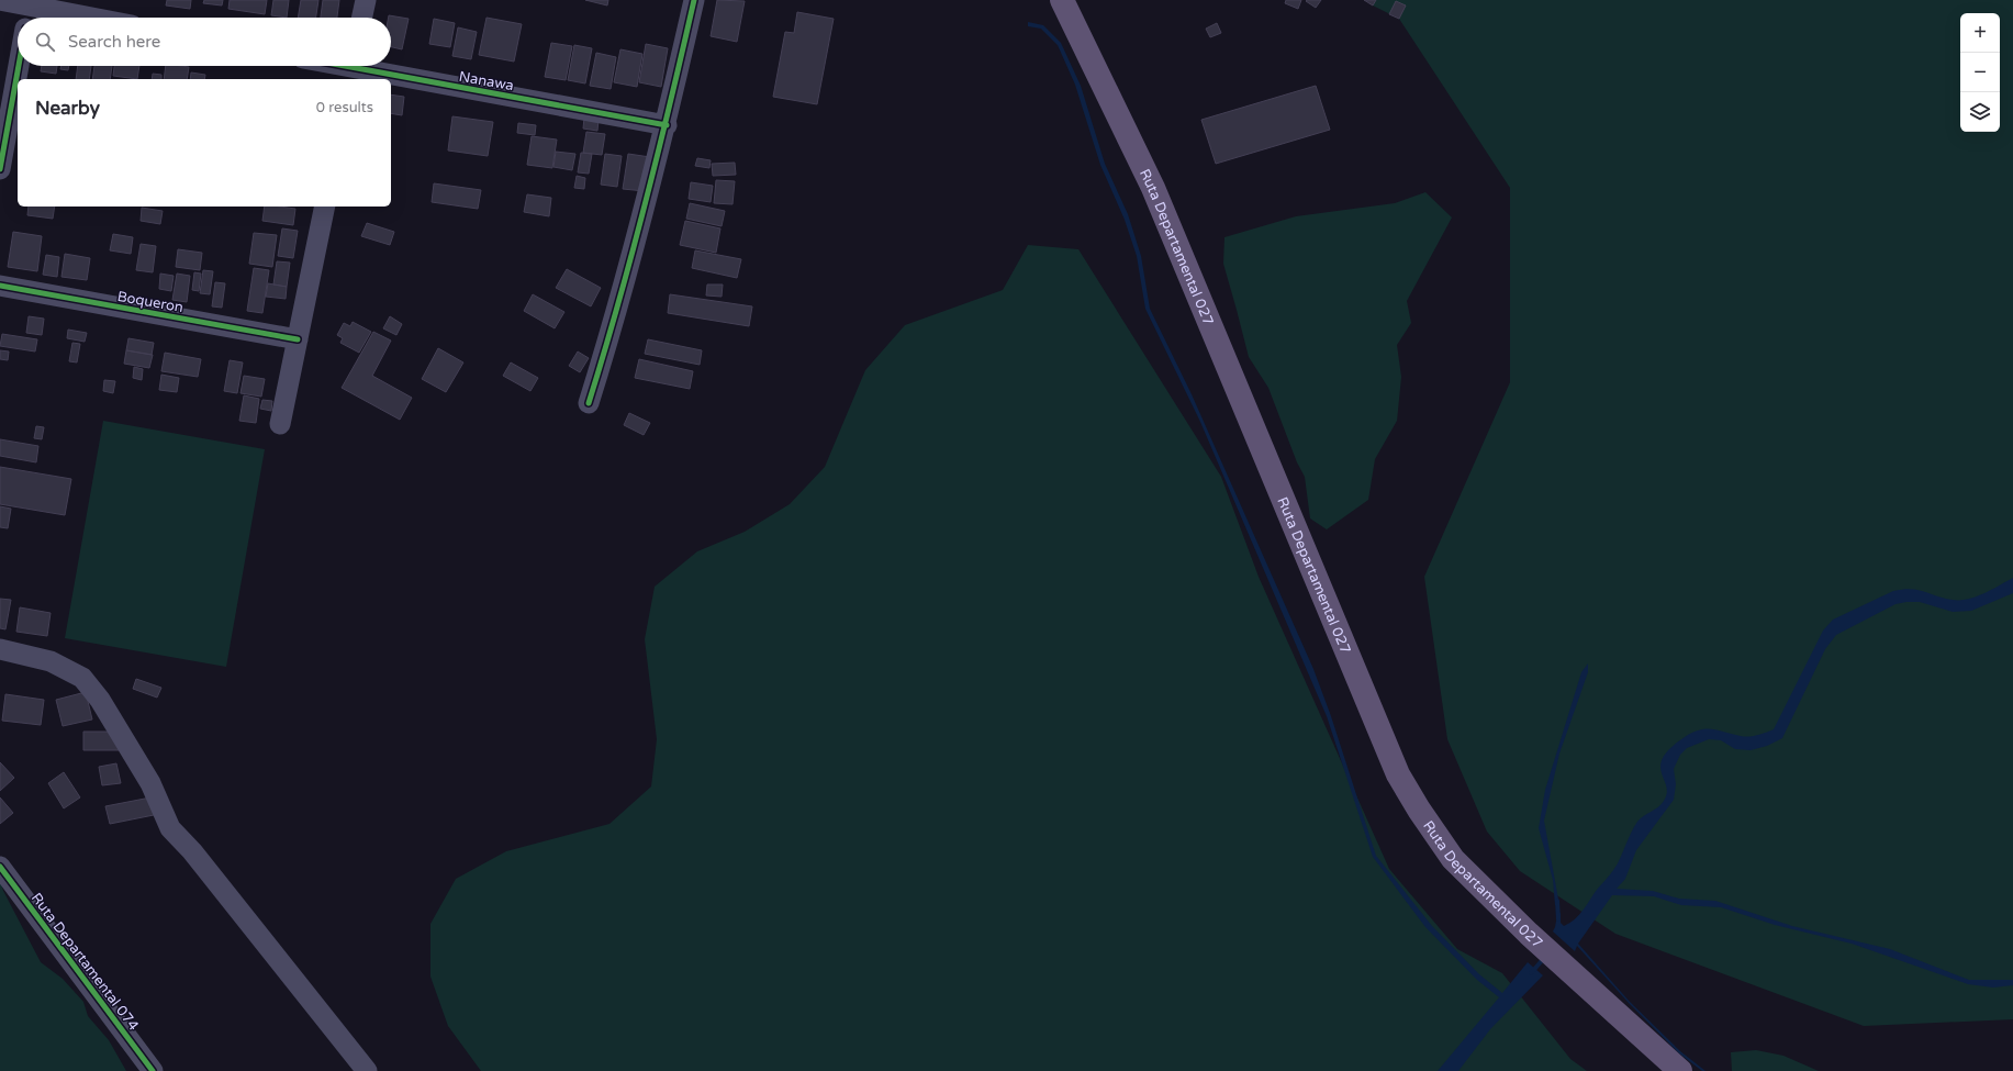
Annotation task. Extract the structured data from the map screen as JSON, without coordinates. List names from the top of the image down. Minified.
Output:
{"streets":{"main road":["Ruta Departamental 027"],"street":["Nanawa","Boqueron","Ruta Departamental 074"]},"page":{"map_buttons":["+","−"],"search":"Search here","heading":["Nearby","0 results"]}}
